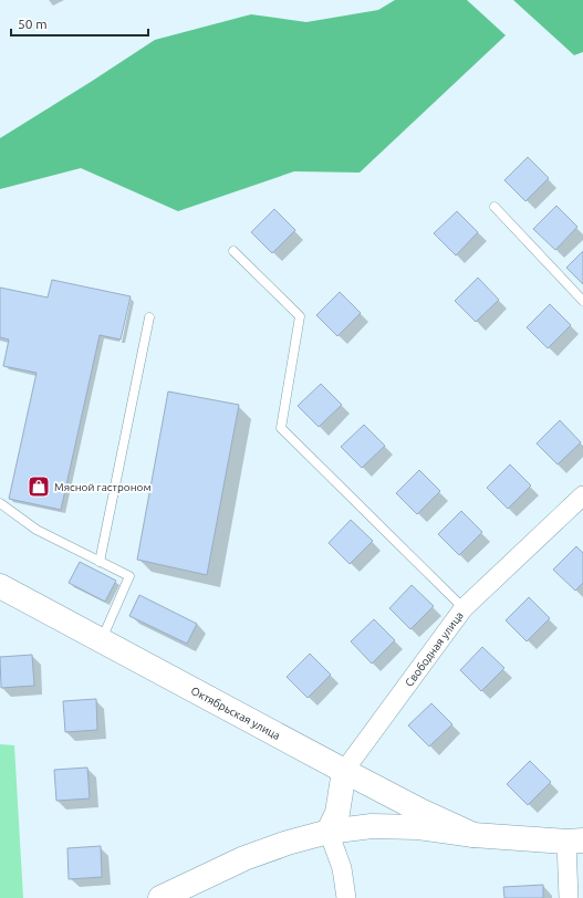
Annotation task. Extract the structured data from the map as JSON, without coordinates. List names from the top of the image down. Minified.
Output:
{"streets":{"street":["Свободная улица","Октябрьская улица"]},"crossings":[["Свободная улица","Октябрьская улица"]],"places":{"shop":["Мясной гастроном"]},"scale_bar":"50 m"}
